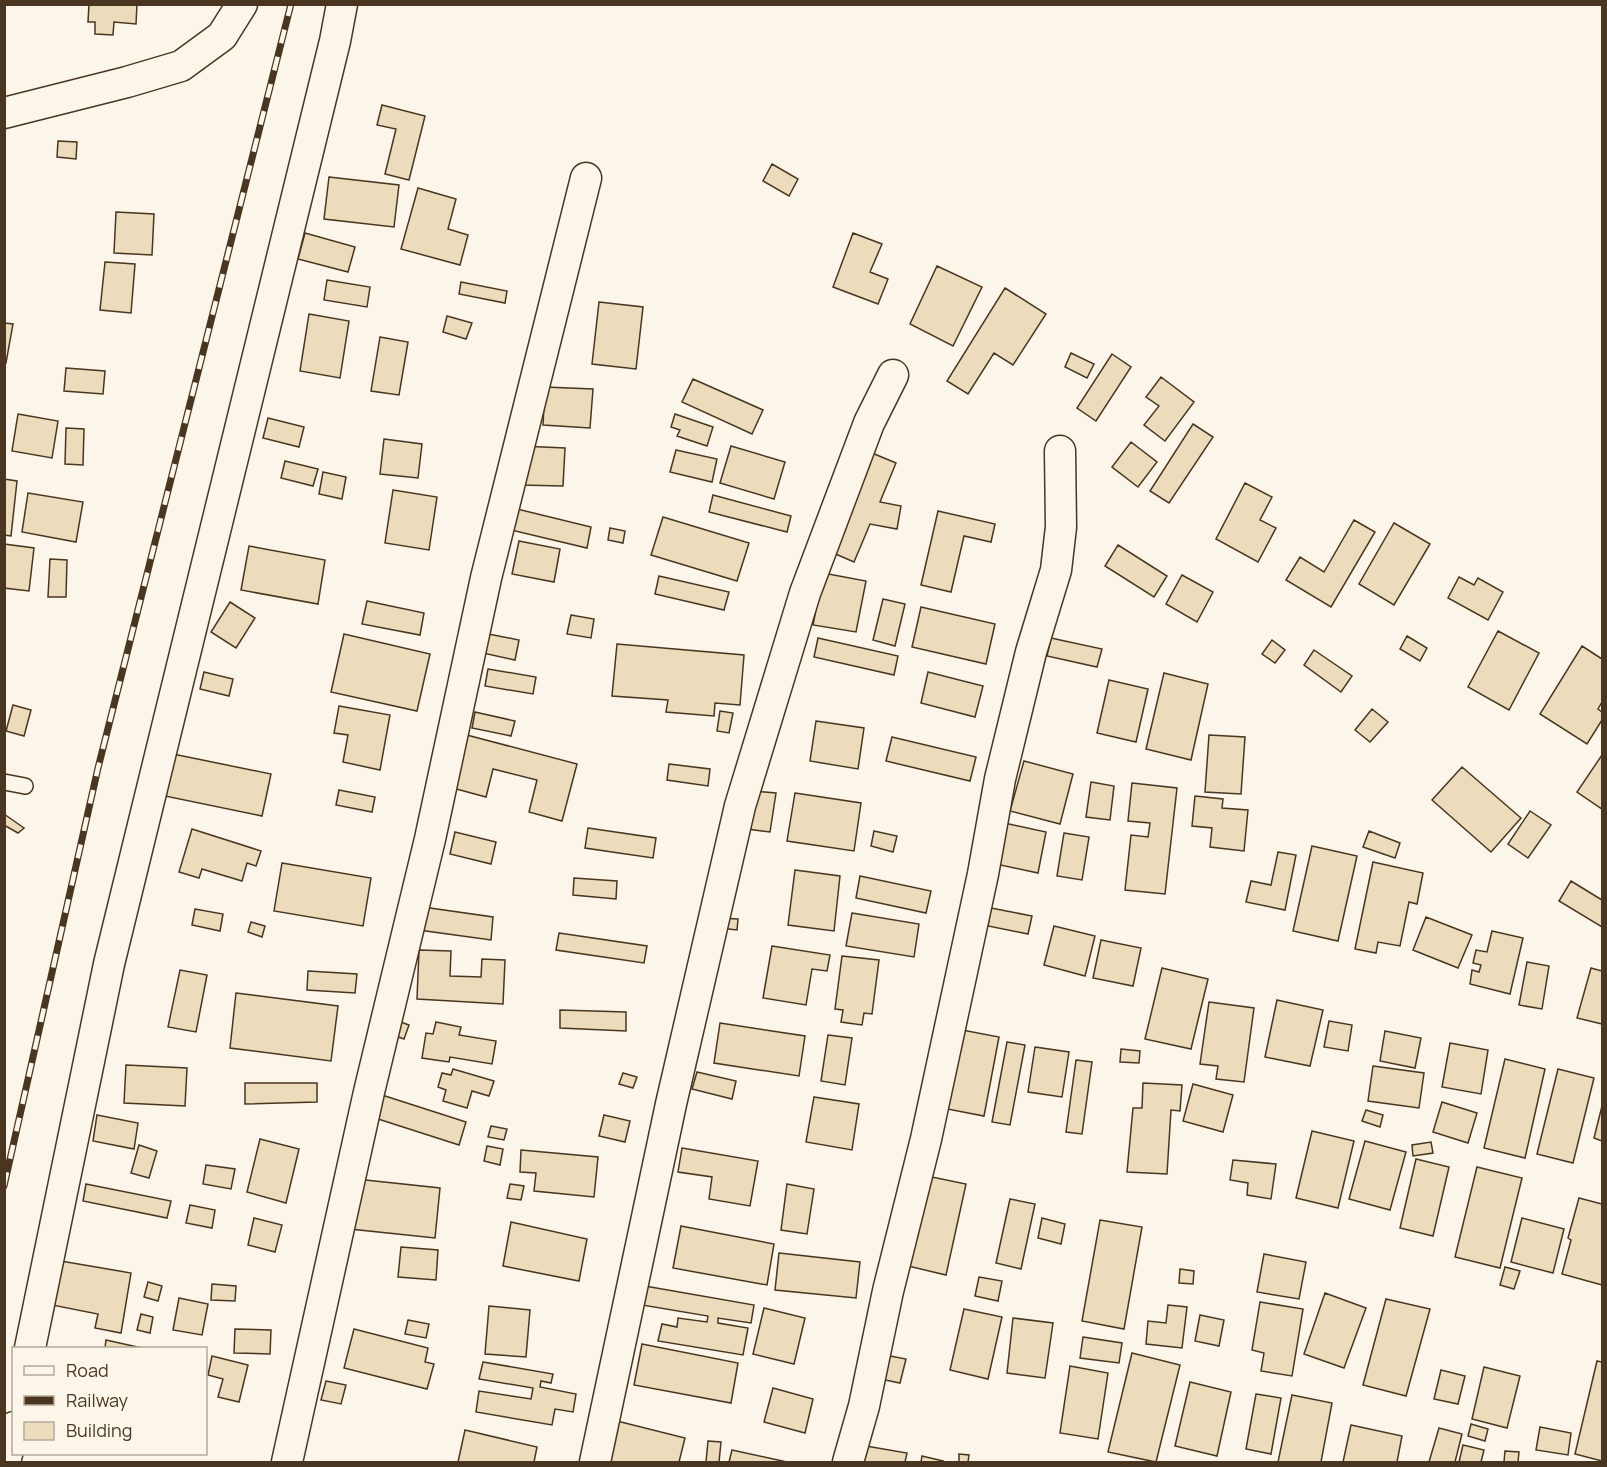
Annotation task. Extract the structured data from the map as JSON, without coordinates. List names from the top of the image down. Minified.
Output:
{"legend":["Road","Railway","Building"]}
